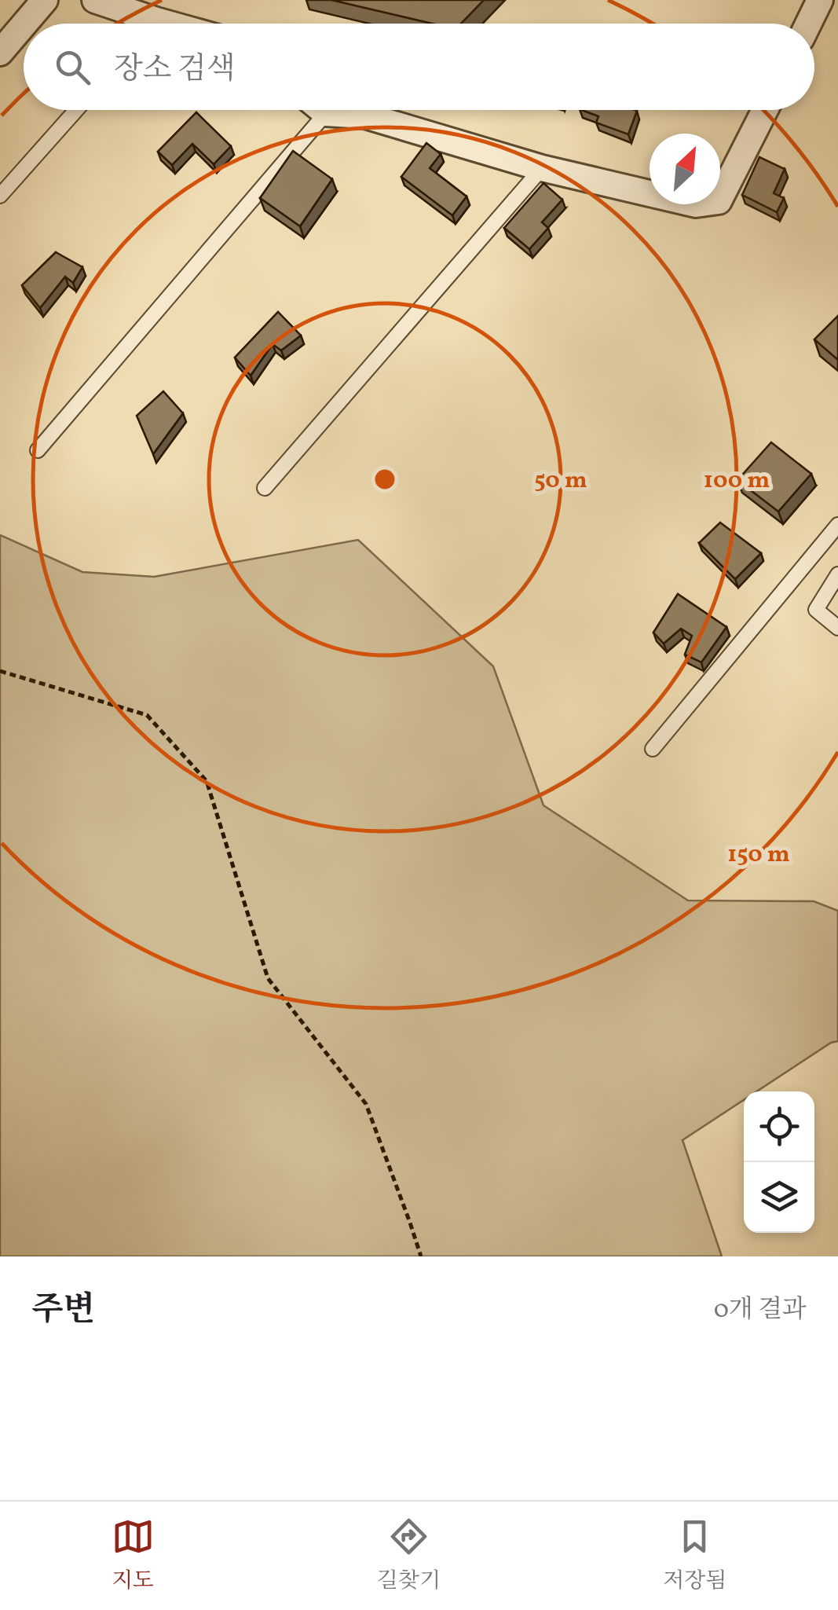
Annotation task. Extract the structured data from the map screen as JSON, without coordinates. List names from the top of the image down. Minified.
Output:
{"north":"top right","page":{"search":"장소 검색","heading":["주변","0개 결과"],"nav":["지도","길찾기","저장됨"]},"rings":["50 m","100 m","150 m"]}
